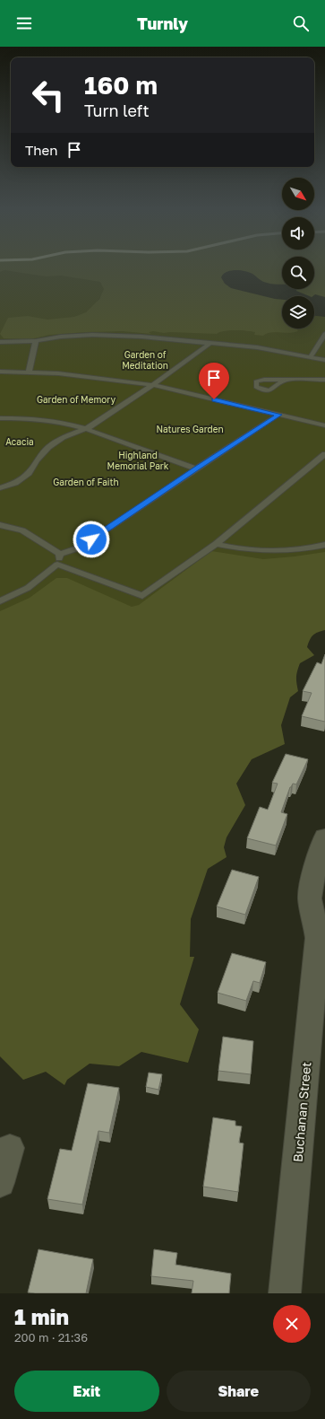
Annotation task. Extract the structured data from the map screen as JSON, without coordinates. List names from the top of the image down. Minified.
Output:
{"streets":{"street":["Buchanan Street"]},"parks":["Garden of Meditation","Garden of Memory","Natures Garden","Acacia","Highland Memorial Park","Garden of Faith"],"north":"bottom right","page":{"header":"Turnly","turn":["160 m","Turn left"],"then":"Then","heading":["1 min","200 m · 21:36"],"buttons":["Exit","Share"]}}
